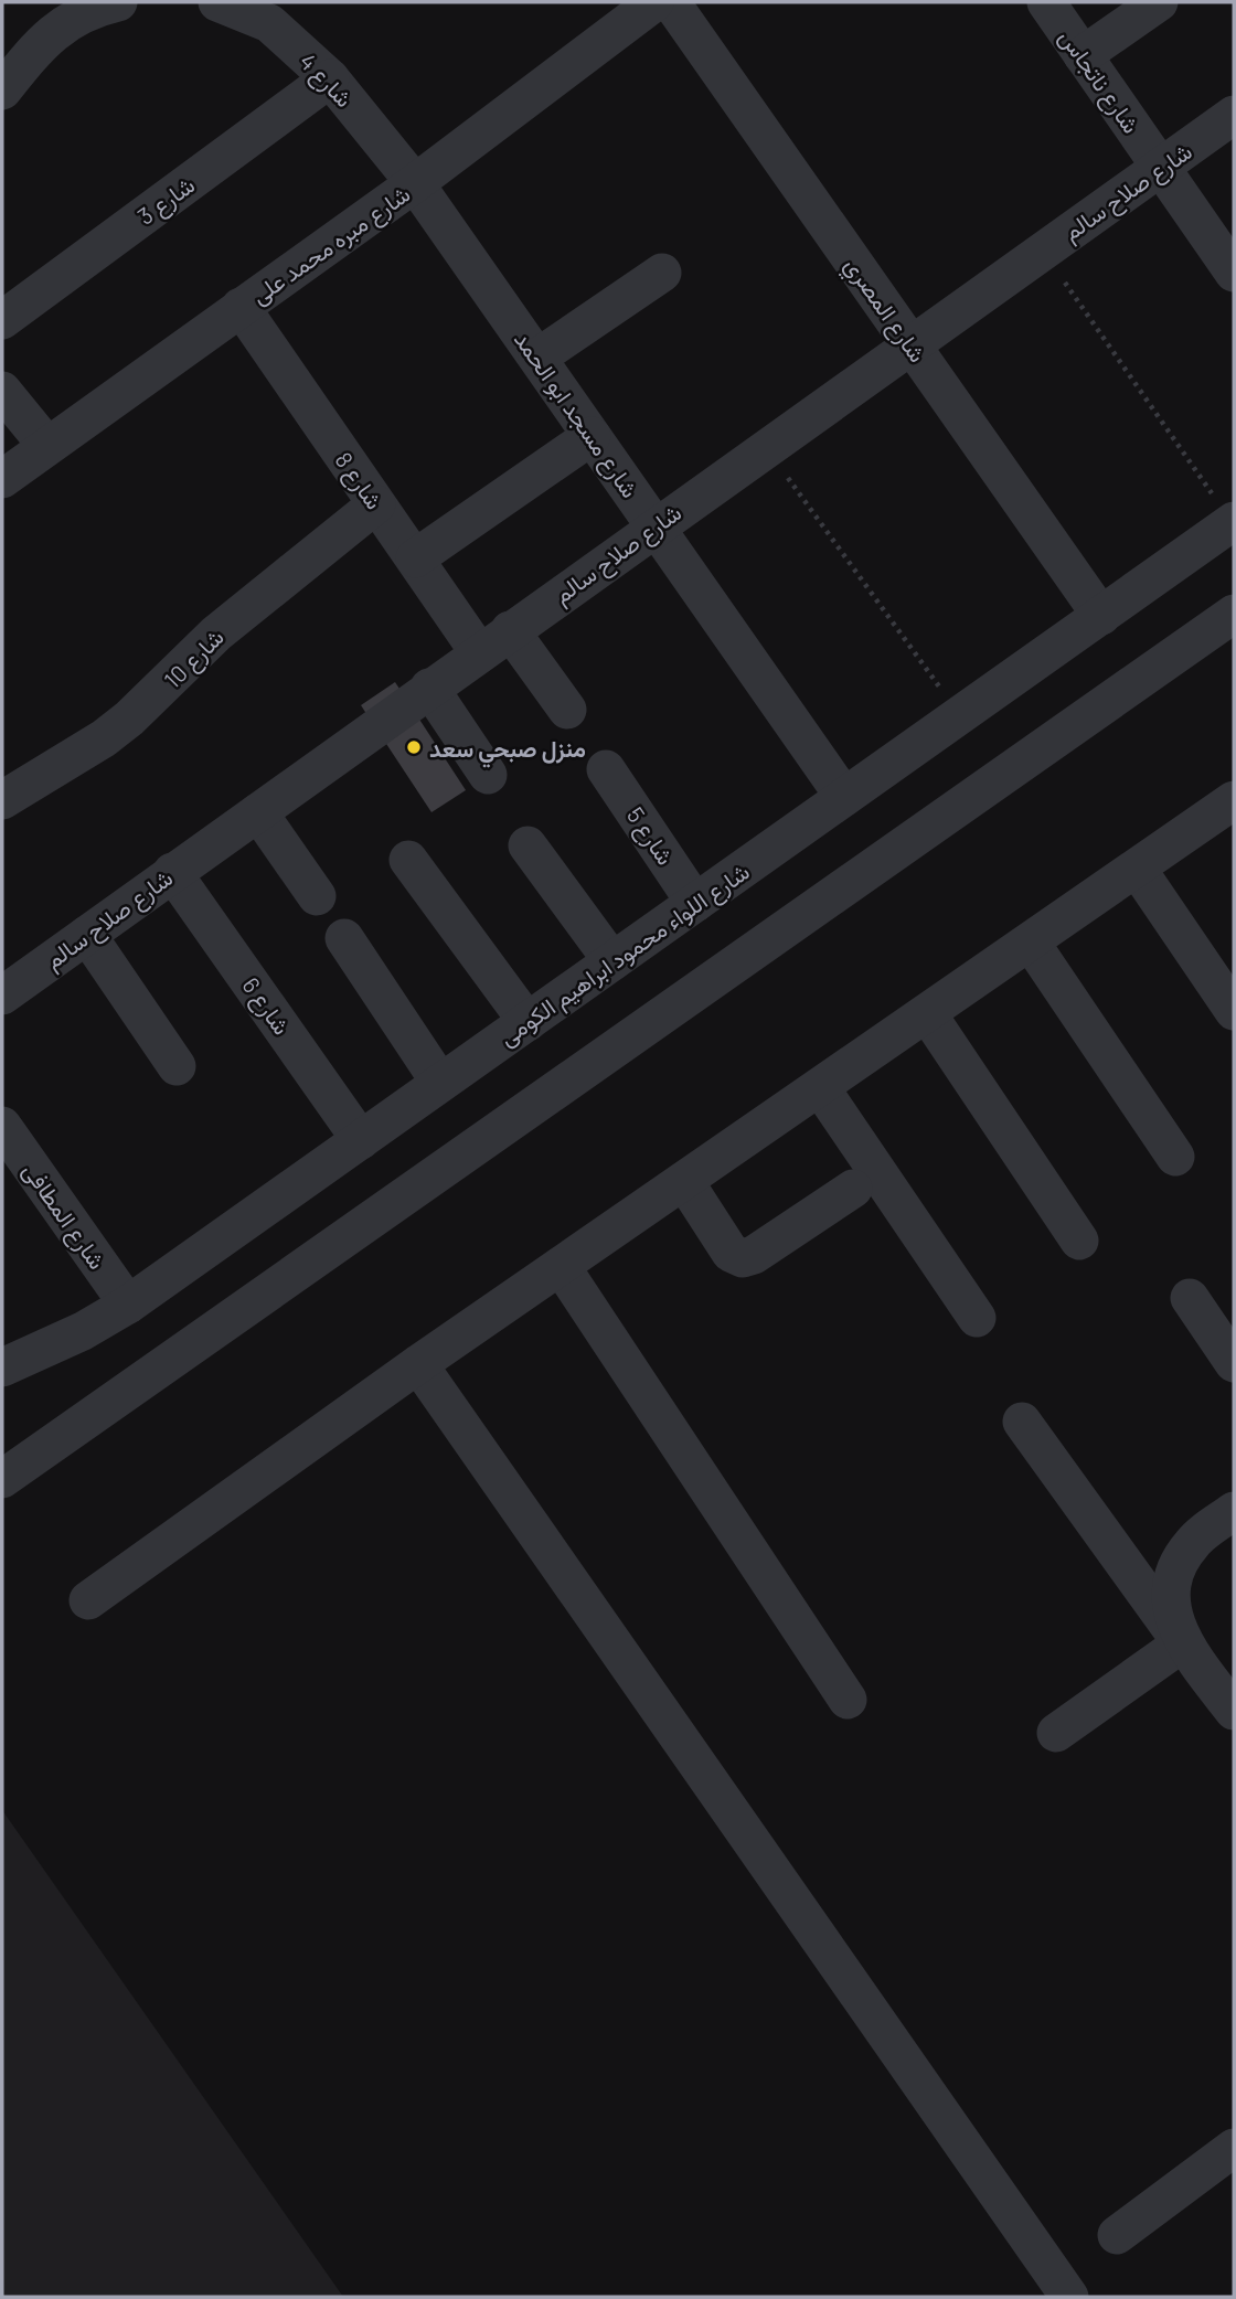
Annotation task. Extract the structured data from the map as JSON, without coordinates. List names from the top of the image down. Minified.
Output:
{"streets":{"street":["شارع 4","شارع ناتجاس","شارع صلاح سالم","شارع 3","شارع مبره محمد على","شارع المصري","شارع مسجد ابو الحمد","شارع 8","شارع 10","شارع 5","شارع اللواء محمود ابراهيم الكومى","شارع 6","شارع المطافى"]},"crossings":[["شارع 4","شارع 3"],["شارع 4","شارع مبره محمد على"],["شارع 4","شارع مسجد ابو الحمد"],["شارع ناتجاس","شارع صلاح سالم"],["شارع صلاح سالم","شارع المصري"],["شارع صلاح سالم","شارع مسجد ابو الحمد"],["شارع صلاح سالم","شارع 8"],["شارع صلاح سالم","شارع 6"],["شارع مبره محمد على","شارع مسجد ابو الحمد"],["شارع مبره محمد على","شارع 8"],["شارع المصري","شارع اللواء محمود ابراهيم الكومى"],["شارع مسجد ابو الحمد","شارع اللواء محمود ابراهيم الكومى"],["شارع 8","شارع 10"],["شارع 5","شارع اللواء محمود ابراهيم الكومى"],["شارع اللواء محمود ابراهيم الكومى","شارع 6"],["شارع اللواء محمود ابراهيم الكومى","شارع المطافى"]],"places":["منزل صبحي سعد"]}
